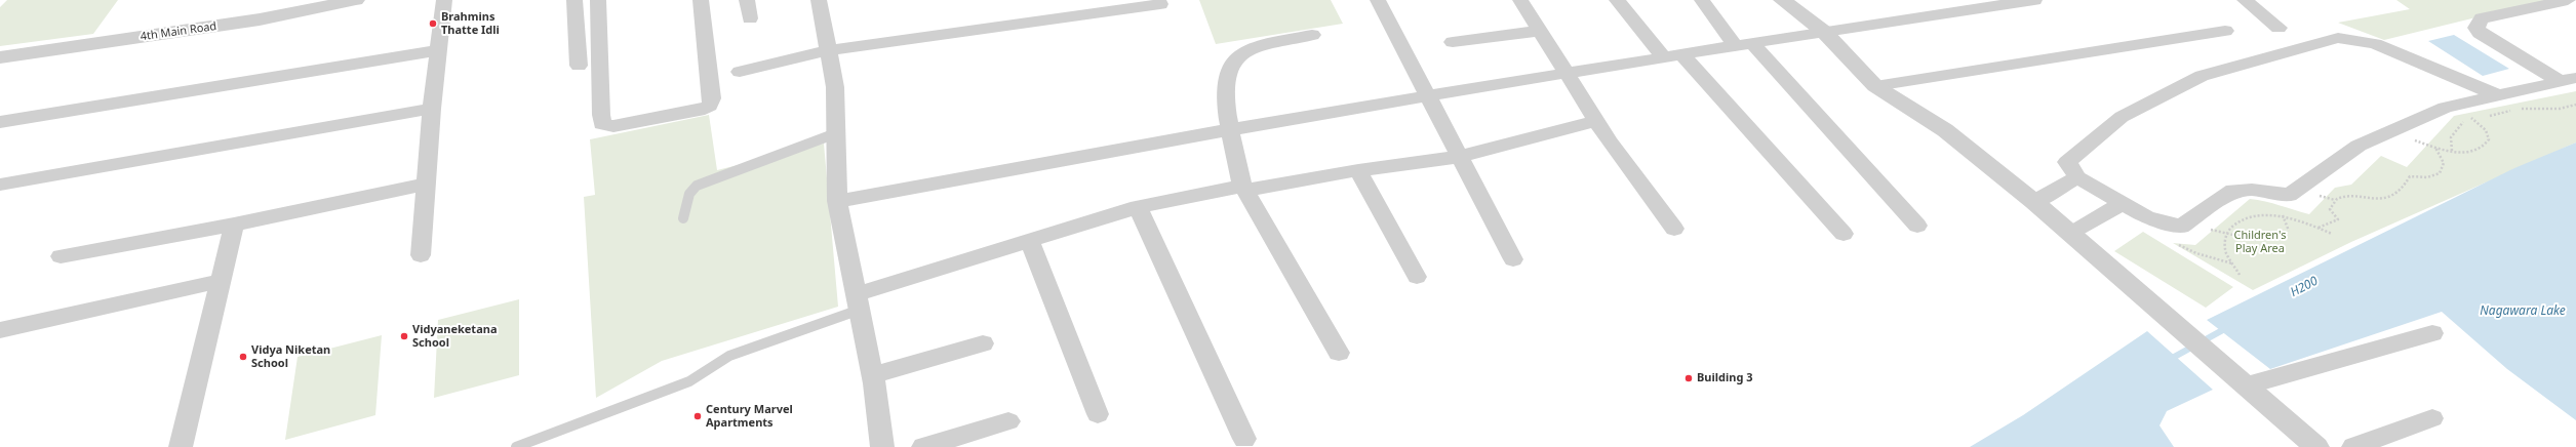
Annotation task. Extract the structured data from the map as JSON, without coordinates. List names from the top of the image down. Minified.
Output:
{"streets":{"street":["4th Main Road"]},"water":["H200","Nagawara Lake"],"parks":["Children's Play Area"],"places":["Brahmins Thatte Idli","Vidyaneketana School","Vidya Niketan School","Building 3","Century Marvel Apartments"]}
